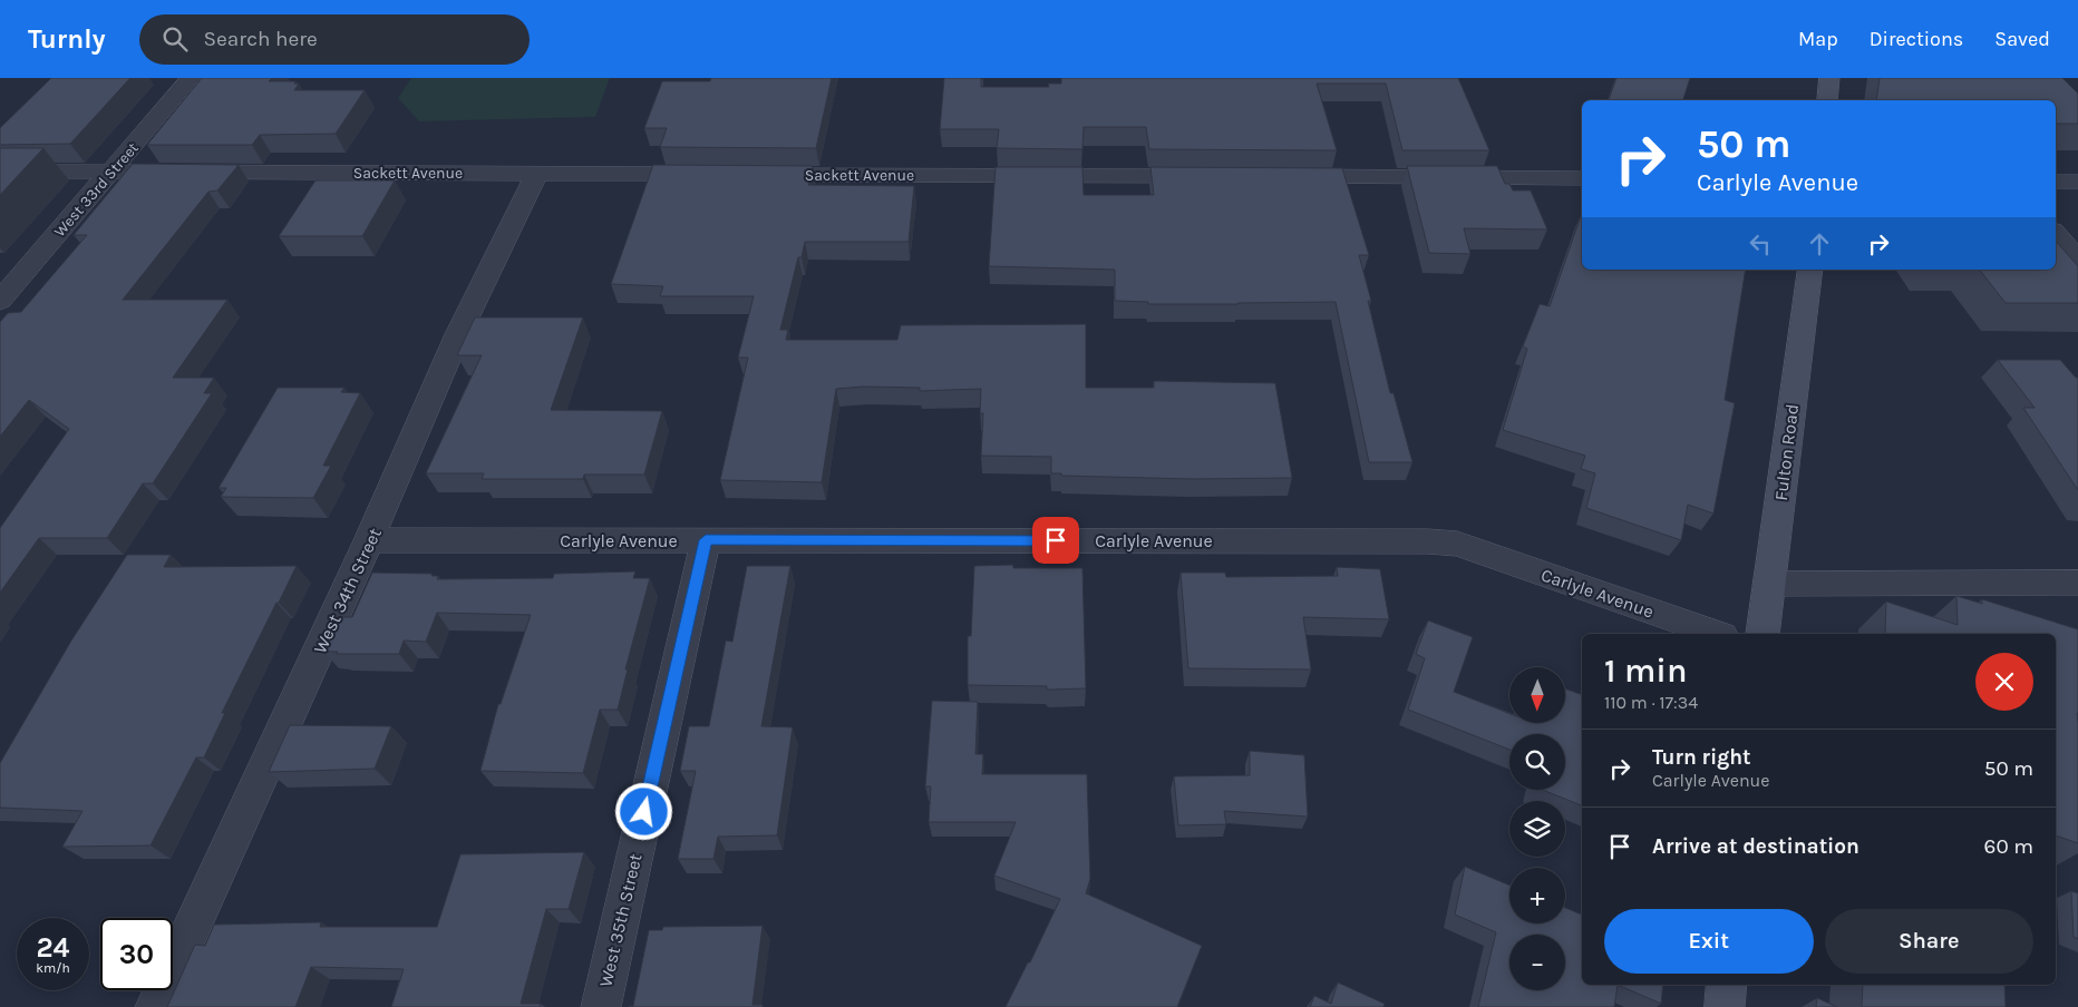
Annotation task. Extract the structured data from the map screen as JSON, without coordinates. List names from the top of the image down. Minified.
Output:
{"streets":{"main road":["Fulton Road"],"street":["Sackett Avenue","West 33rd Street","Carlyle Avenue","West 34th Street","West 35th Street"]},"crossings":[["Sackett Avenue","West 33rd Street"],["Sackett Avenue","West 34th Street"],["Carlyle Avenue","West 34th Street"],["Carlyle Avenue","West 35th Street"]],"north":"bottom","page":{"header":"Turnly","search":"Search here","nav":["Map","Directions","Saved"],"turn":["50 m","Carlyle Avenue"],"heading":["1 min","110 m · 17:34"],"map_buttons":["+","−"],"list":[{"name":"Turn right","note":"Carlyle Avenue","value":"50 m"},{"name":"Arrive at destination","value":"60 m"}],"buttons":["Exit","Share"],"speed":"24 km/h","limit":"30"}}
